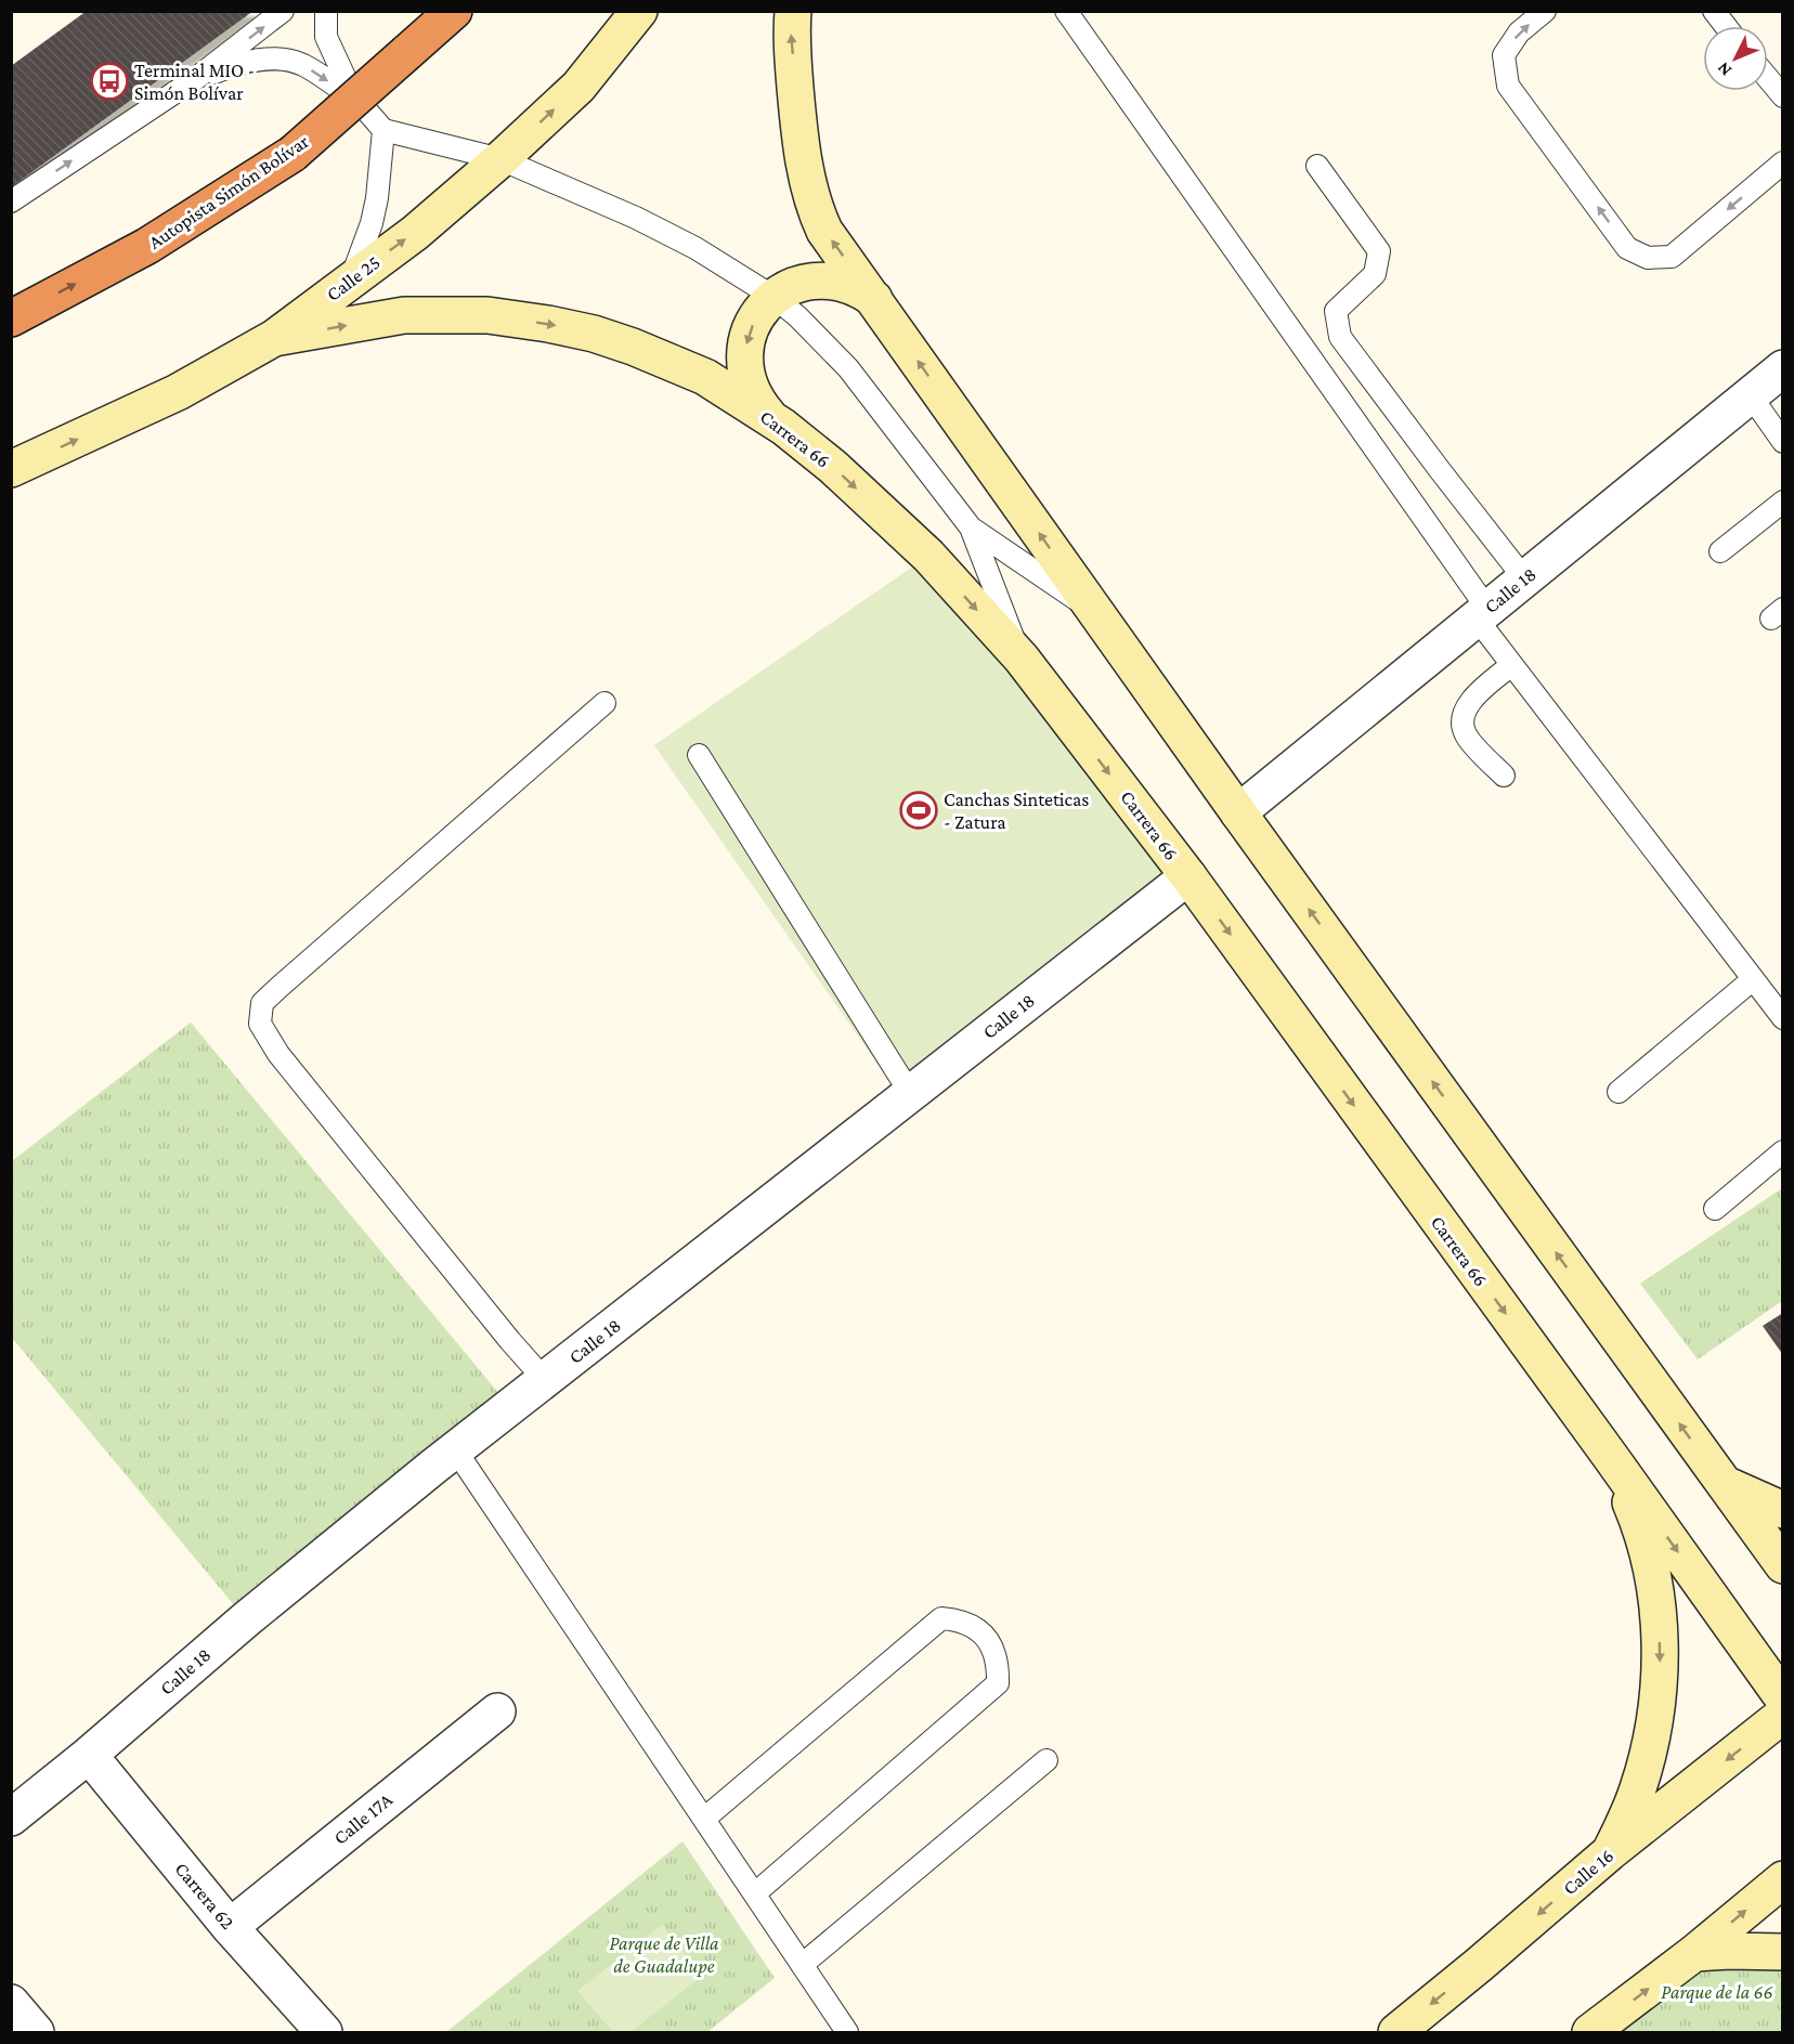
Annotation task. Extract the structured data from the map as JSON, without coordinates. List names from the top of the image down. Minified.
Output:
{"streets":{"highway":["Autopista Simón Bolívar"],"main road":["Calle 25","Carrera 66","Calle 16"],"street":["Calle 18","Calle 17A","Carrera 62"]},"crossings":[["Calle 25","Carrera 66"],["Carrera 66","Calle 18"],["Calle 18","Carrera 62"],["Calle 17A","Carrera 62"]],"one_way":["Autopista Simón Bolívar","Calle 25"],"parks":["Parque de Villa de Guadalupe","Parque de la 66"],"places":{"bus stop":["Terminal MIO - Simón Bolívar"],"sports":["Canchas Sinteticas - Zatura"]},"north":"bottom left"}
